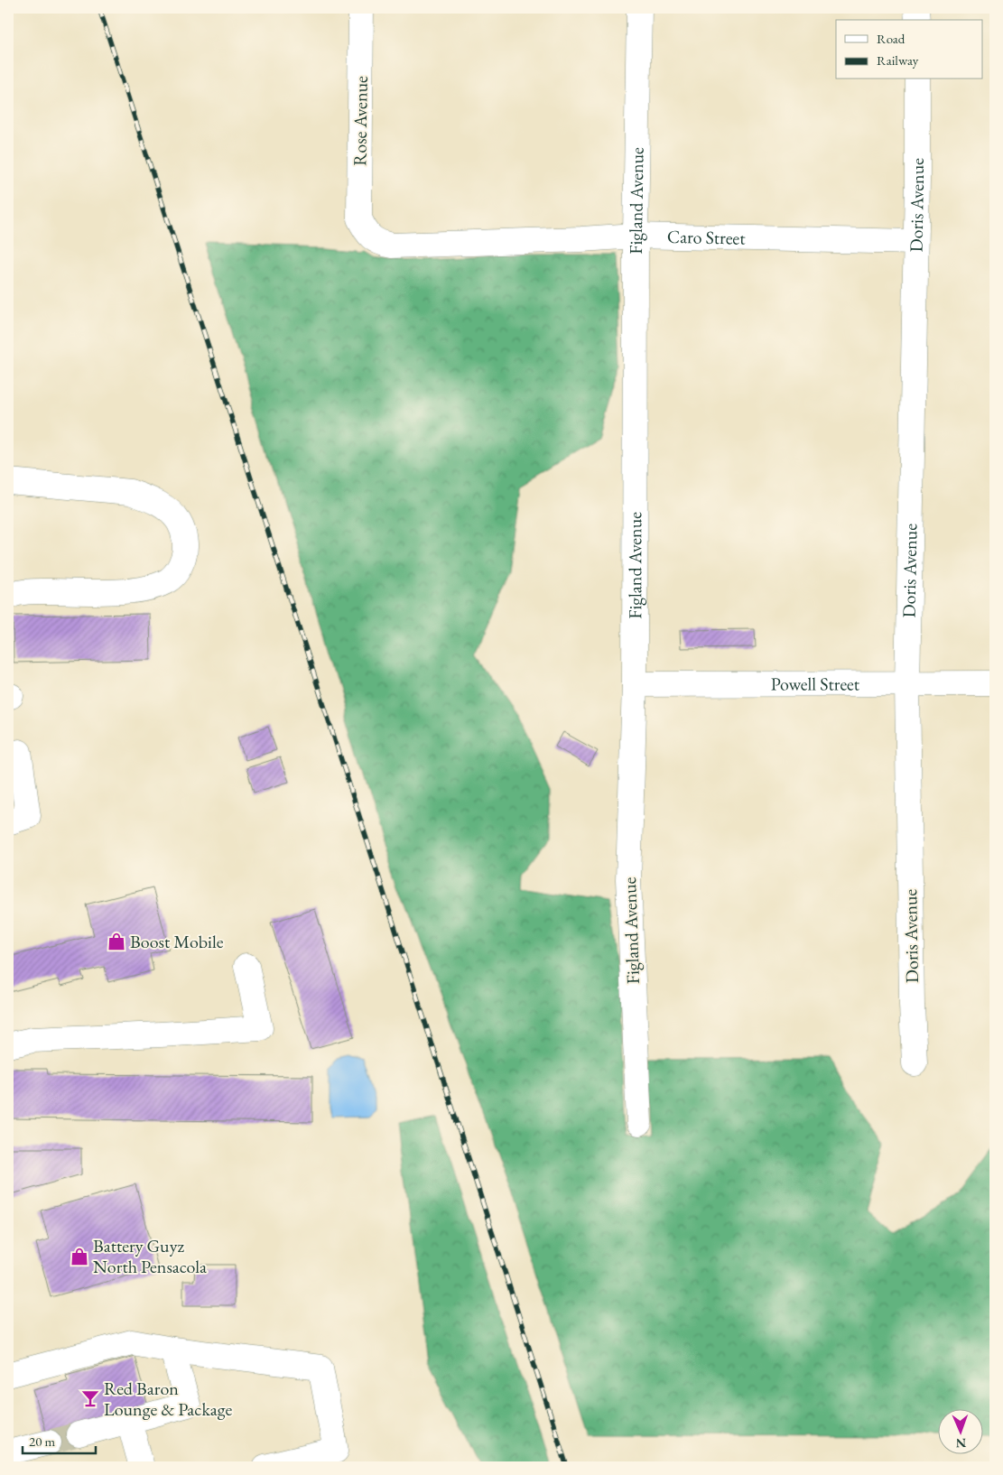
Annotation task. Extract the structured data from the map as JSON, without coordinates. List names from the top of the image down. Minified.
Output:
{"streets":{"street":["Rose Avenue","Figland Avenue","Doris Avenue","Caro Street","Powell Street"]},"crossings":[["Rose Avenue","Caro Street"],["Figland Avenue","Caro Street"],["Figland Avenue","Powell Street"],["Doris Avenue","Caro Street"],["Doris Avenue","Powell Street"]],"places":{"shop":["Boost Mobile","Battery Guyz North Pensacola"],"bar":["Red Baron Lounge & Package"]},"legend":["Road","Railway"],"scale_bar":"20 m","north":"bottom"}
